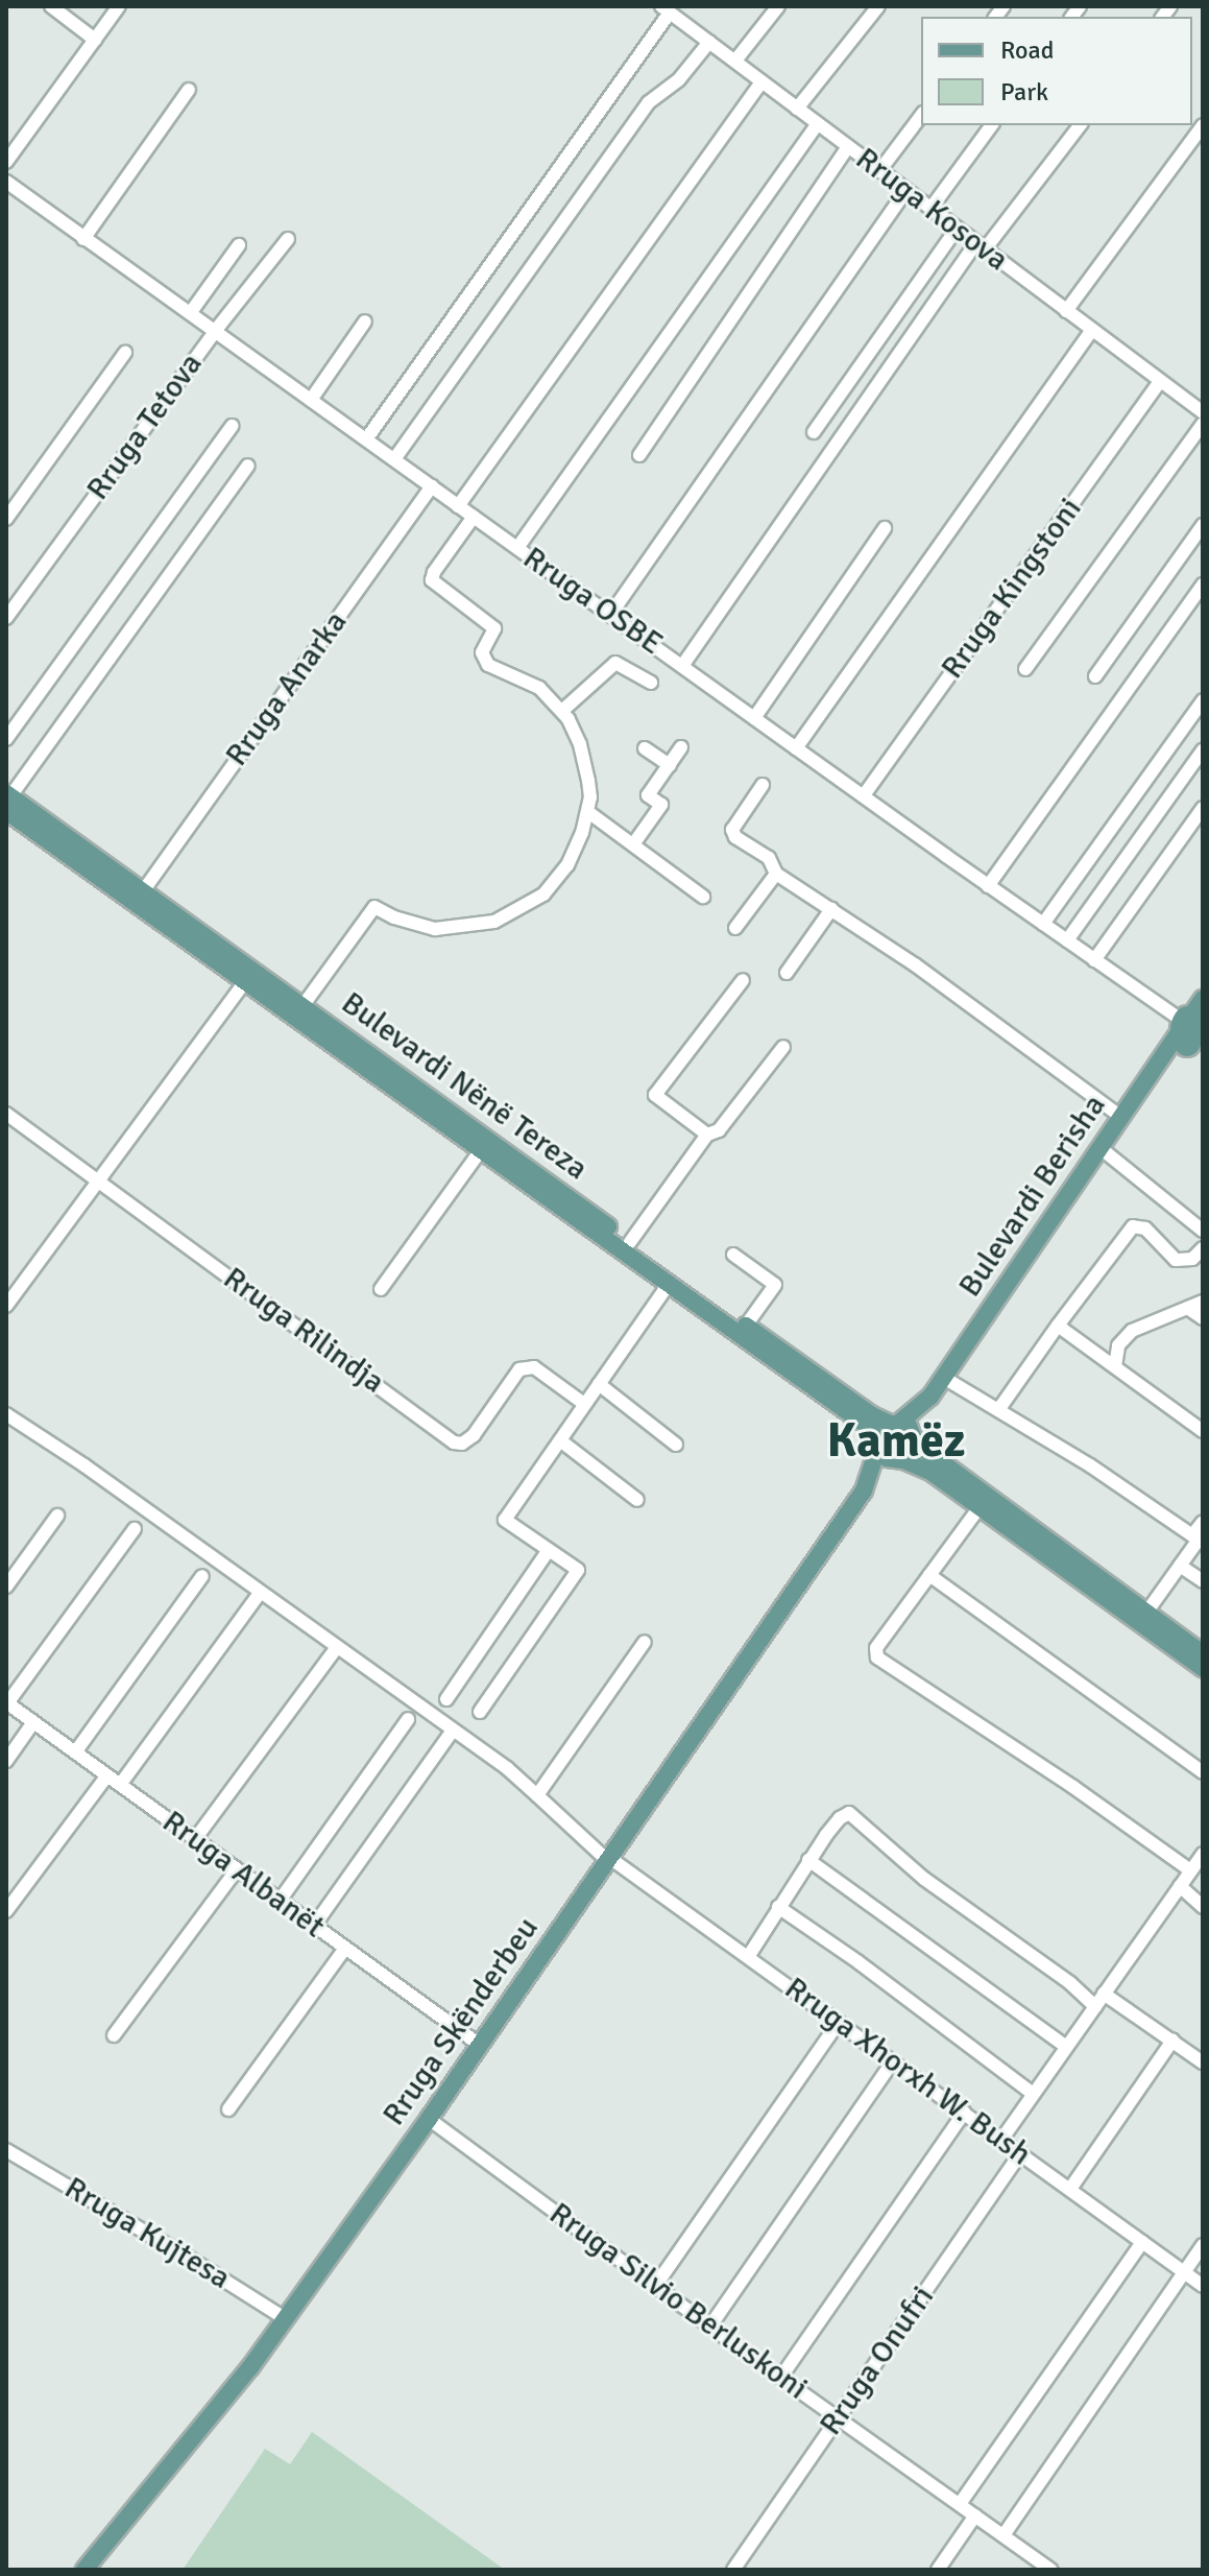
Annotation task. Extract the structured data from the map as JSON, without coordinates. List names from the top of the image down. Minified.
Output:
{"streets":{"main road":["Bulevardi Nënë Tereza","Bulevardi Berisha","Rruga Skënderbeu"],"street":["Rruga Kosova","Rruga Tetova","Rruga Kingstoni","Rruga OSBE","Rruga Anarka","Rruga Rilindja","Rruga Albanët","Rruga Xhorxh W. Bush","Rruga Kujtesa","Rruga Silvio Berluskoni","Rruga Onufri"]},"crossings":[["Rruga Kosova","Rruga Kingstoni"],["Rruga Tetova","Rruga OSBE"],["Rruga Kingstoni","Rruga OSBE"],["Rruga OSBE","Rruga Anarka"],["Rruga OSBE","Bulevardi Berisha"],["Rruga Anarka","Bulevardi Nënë Tereza"],["Bulevardi Nënë Tereza","Bulevardi Berisha"],["Bulevardi Nënë Tereza","Rruga Skënderbeu"],["Bulevardi Berisha","Rruga Skënderbeu"],["Rruga Albanët","Rruga Skënderbeu"],["Rruga Skënderbeu","Rruga Xhorxh W. Bush"],["Rruga Skënderbeu","Rruga Kujtesa"],["Rruga Skënderbeu","Rruga Silvio Berluskoni"],["Rruga Xhorxh W. Bush","Rruga Onufri"],["Rruga Silvio Berluskoni","Rruga Onufri"]],"districts":["Kamëz"],"legend":["Road","Park"]}
